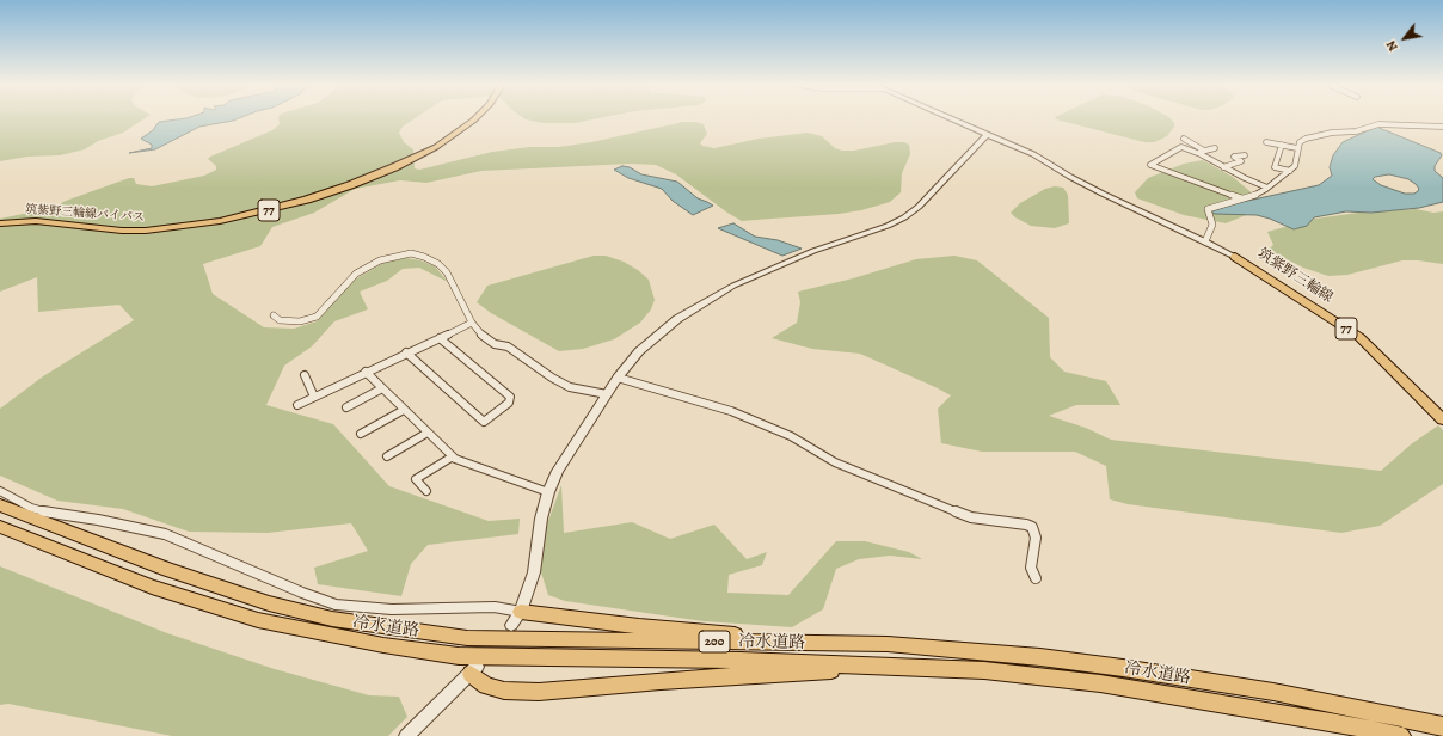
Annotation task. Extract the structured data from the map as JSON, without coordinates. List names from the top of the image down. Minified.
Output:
{"streets":{"main road":["77","筑紫野三輪線バイパス","筑紫野三輪線","冷水道路","200"]},"north":"bottom left"}
